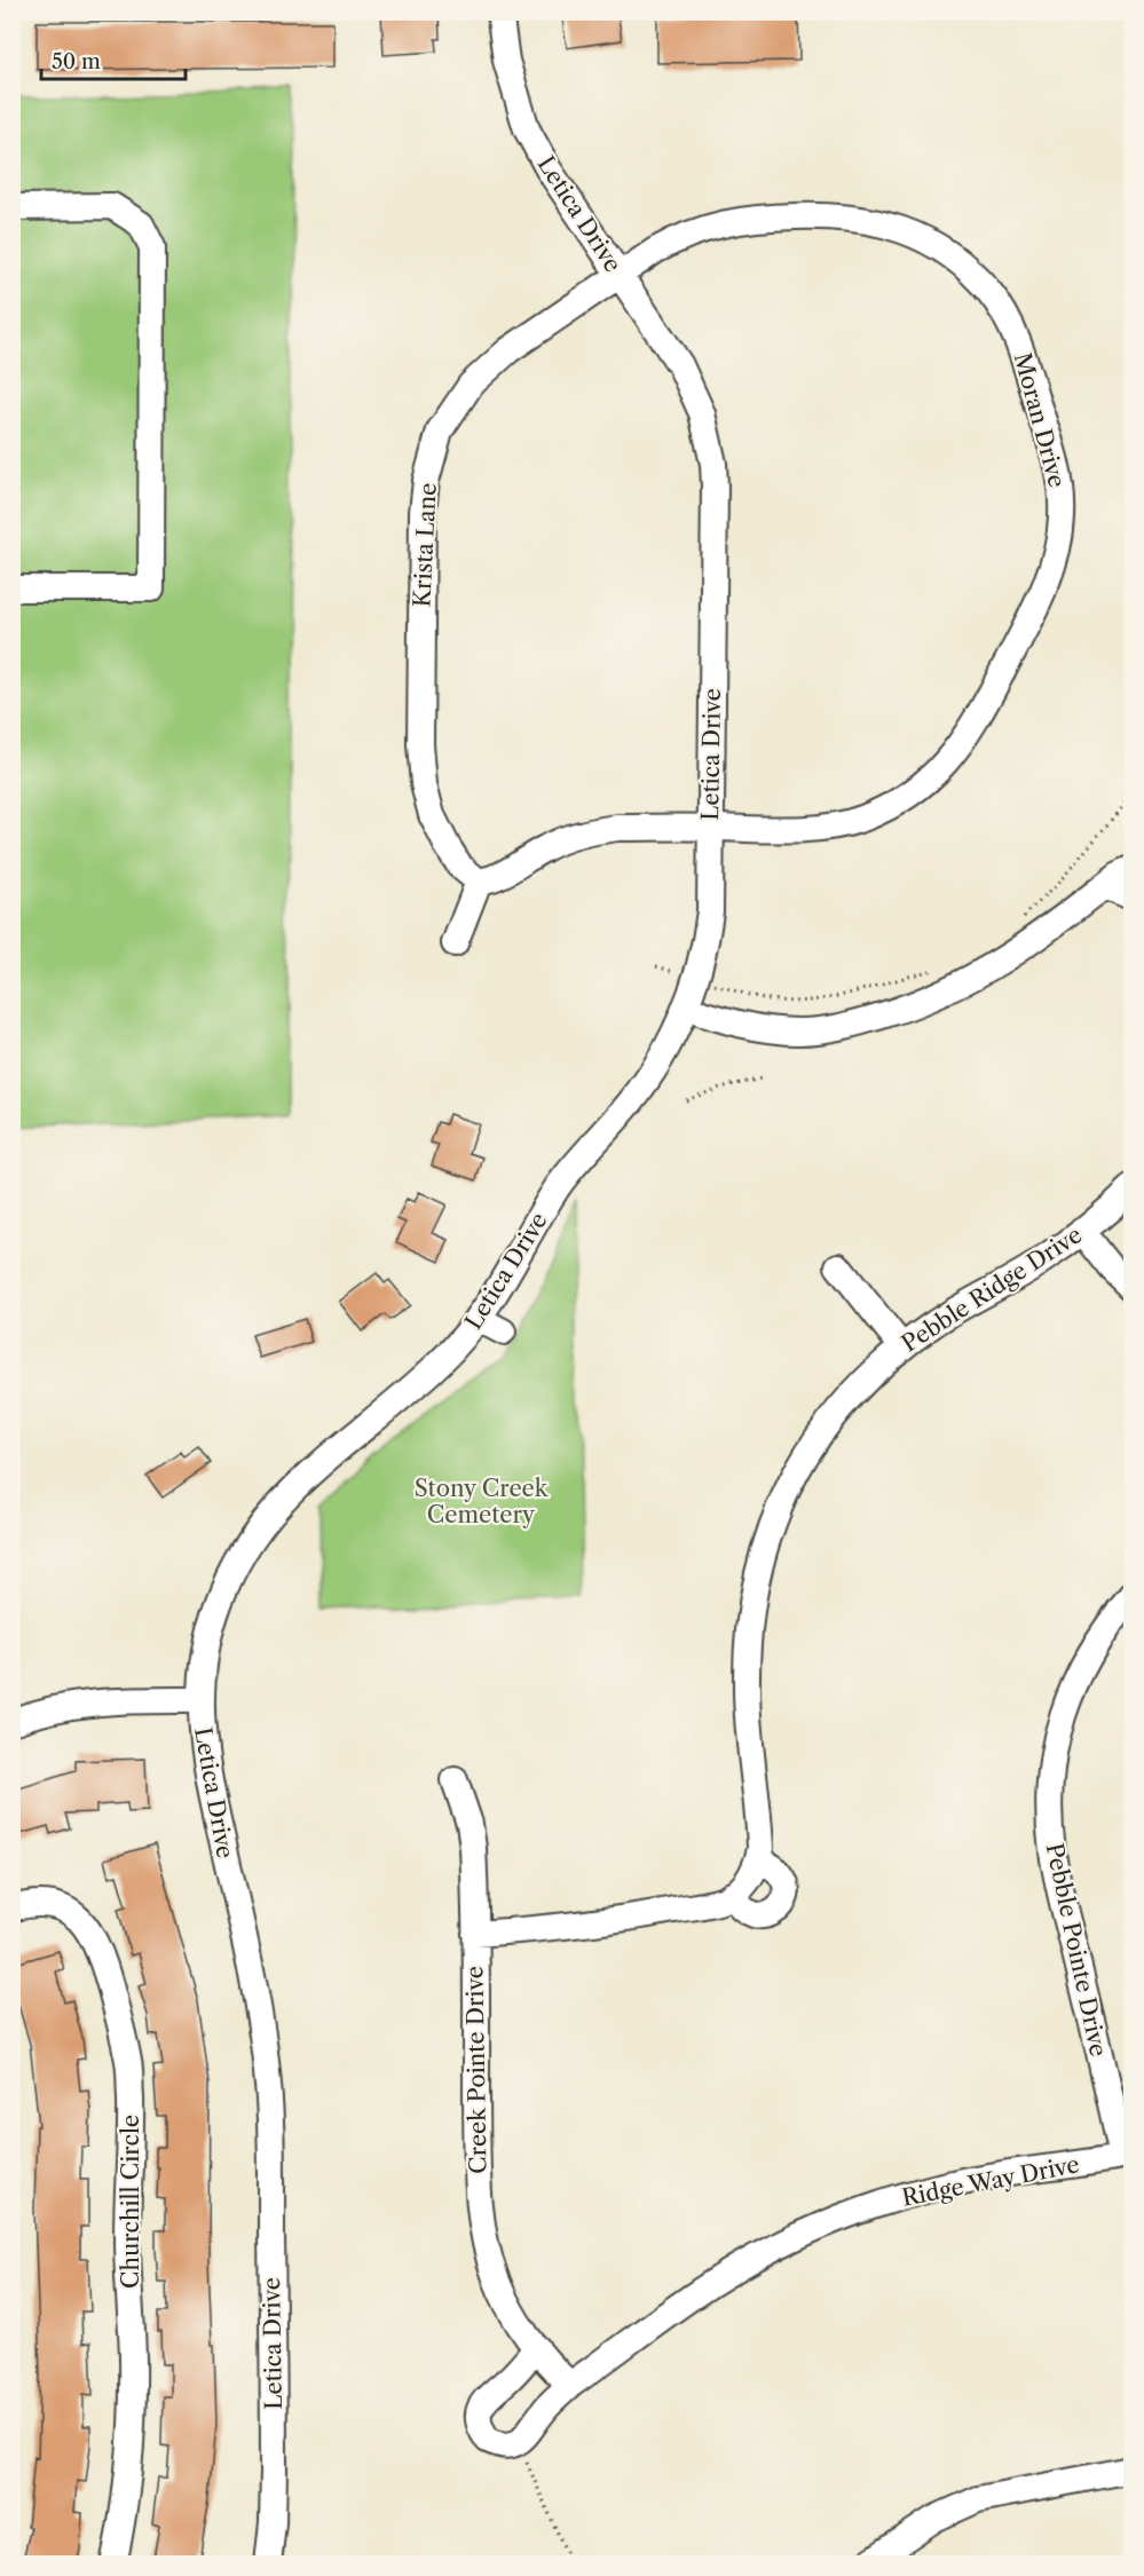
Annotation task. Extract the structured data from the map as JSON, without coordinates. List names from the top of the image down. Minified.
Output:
{"streets":{"street":["Letica Drive","Moran Drive","Krista Lane","Pebble Ridge Drive","Pebble Pointe Drive","Creek Pointe Drive","Ridge Way Drive","Churchill Circle"]},"crossings":[["Letica Drive","Moran Drive"],["Letica Drive","Krista Lane"],["Moran Drive","Krista Lane"],["Pebble Pointe Drive","Ridge Way Drive"],["Creek Pointe Drive","Ridge Way Drive"]],"parks":["Stony Creek Cemetery"],"scale_bar":"50 m"}
